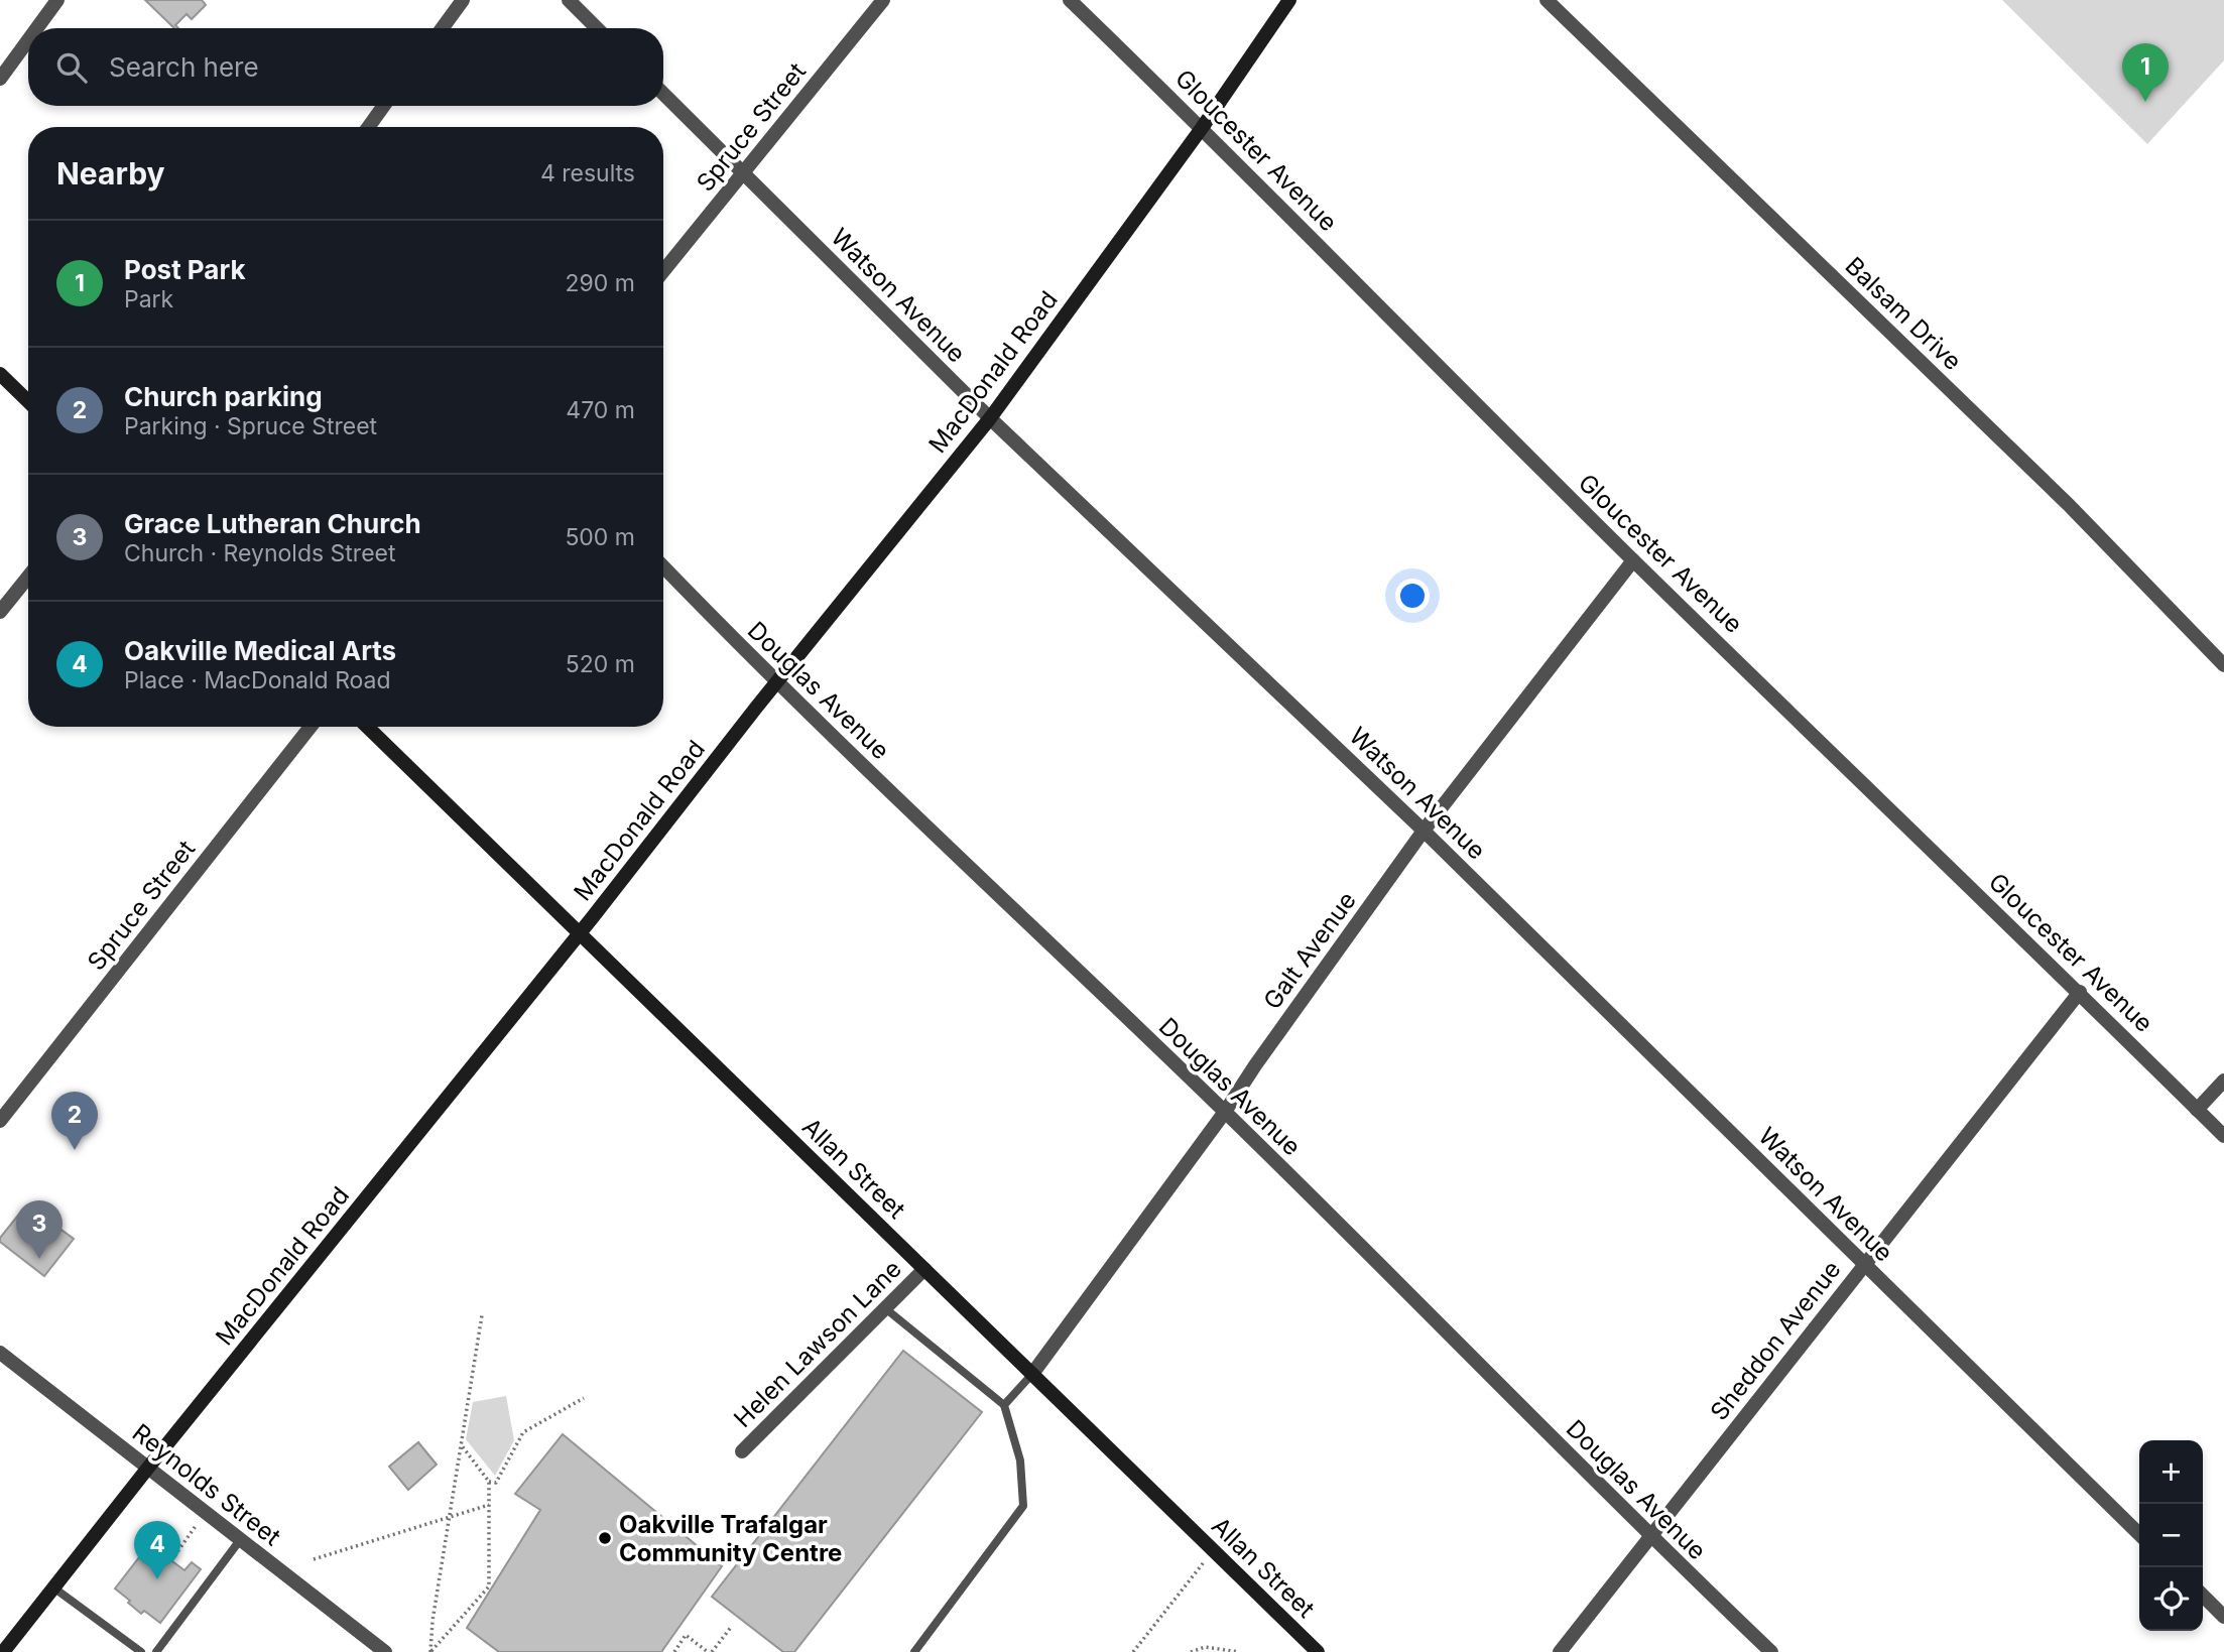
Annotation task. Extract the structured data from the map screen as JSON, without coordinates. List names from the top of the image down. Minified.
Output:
{"streets":{"street":["Spruce Street","Gloucester Avenue","Watson Avenue","Balsam Drive","MacDonald Road","Douglas Avenue","Galt Avenue","Allan Street","Sheddon Avenue","Helen Lawson Lane","Reynolds Street"]},"crossings":[["Spruce Street","Watson Avenue"],["Gloucester Avenue","MacDonald Road"],["Gloucester Avenue","Galt Avenue"],["Gloucester Avenue","Sheddon Avenue"],["Watson Avenue","MacDonald Road"],["Watson Avenue","Galt Avenue"],["Watson Avenue","Sheddon Avenue"],["MacDonald Road","Douglas Avenue"],["MacDonald Road","Allan Street"],["MacDonald Road","Reynolds Street"],["Douglas Avenue","Galt Avenue"],["Douglas Avenue","Sheddon Avenue"],["Galt Avenue","Allan Street"],["Allan Street","Helen Lawson Lane"]],"places":["Oakville Trafalgar Community Centre"],"page":{"search":"Search here","pins":["1","2","3","4"],"heading":["Nearby","4 results"],"list":[{"mark":"1","name":"Post Park","note":"Park","value":"290 m"},{"mark":"2","name":"Church parking","note":"Parking · Spruce Street","value":"470 m"},{"mark":"3","name":"Grace Lutheran Church","note":"Church · Reynolds Street","value":"500 m"},{"mark":"4","name":"Oakville Medical Arts","note":"Place · MacDonald Road","value":"520 m"}],"map_buttons":["+","−"]}}
